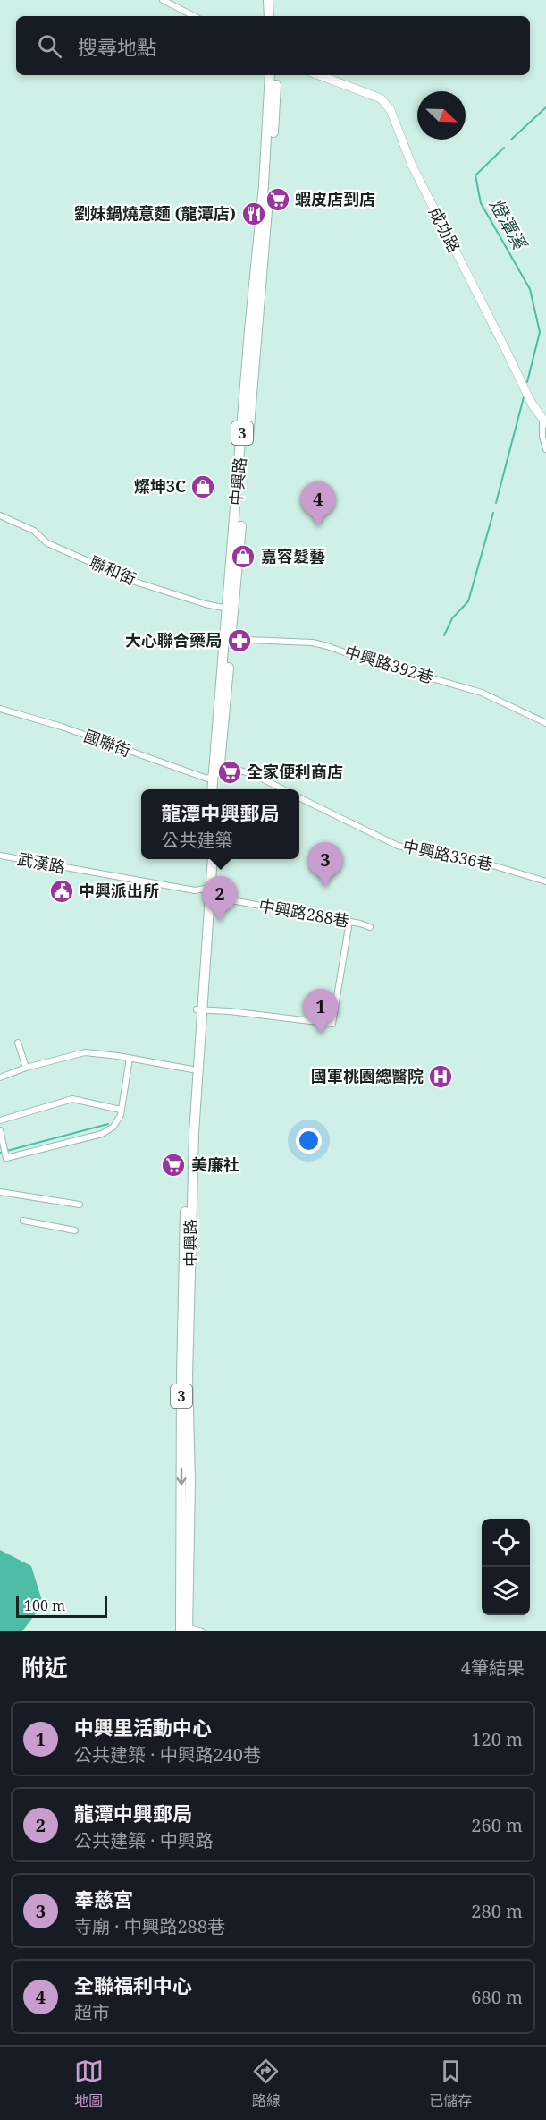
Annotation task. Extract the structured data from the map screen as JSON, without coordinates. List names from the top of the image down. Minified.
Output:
{"streets":{"main road":["3","中興路"],"street":["成功路","聯和街","中興路392巷","國聯街","中興路336巷","武漢路","中興路288巷"]},"crossings":[["中興路","聯和街"],["中興路","中興路392巷"],["中興路","國聯街"],["中興路","武漢路"],["中興路","中興路288巷"],["武漢路","中興路288巷"]],"water":["燈潭溪"],"places":{"supermarket":["蝦皮店到店","全家便利商店","美廉社"],"restaurant":["劉妹鍋燒意麵 (龍潭店)"],"shop":["燦坤3C","嘉容髮藝"],"pharmacy":["大心聯合藥局"],"public building":["中興派出所"],"hospital":["國軍桃園總醫院"]},"scale_bar":"100 m","north":"bottom right","page":{"search":"搜尋地點","pins":["4","3","2","1"],"popup":["龍潭中興郵局","公共建築"],"scale":"100 m","heading":["附近","4筆結果"],"list":[{"mark":"1","name":"中興里活動中心","note":"公共建築 · 中興路240巷","value":"120 m"},{"mark":"2","name":"龍潭中興郵局","note":"公共建築 · 中興路","value":"260 m"},{"mark":"3","name":"奉慈宮","note":"寺廟 · 中興路288巷","value":"280 m"},{"mark":"4","name":"全聯福利中心","note":"超市","value":"680 m"}],"nav":["地圖","路線","已儲存"]}}
